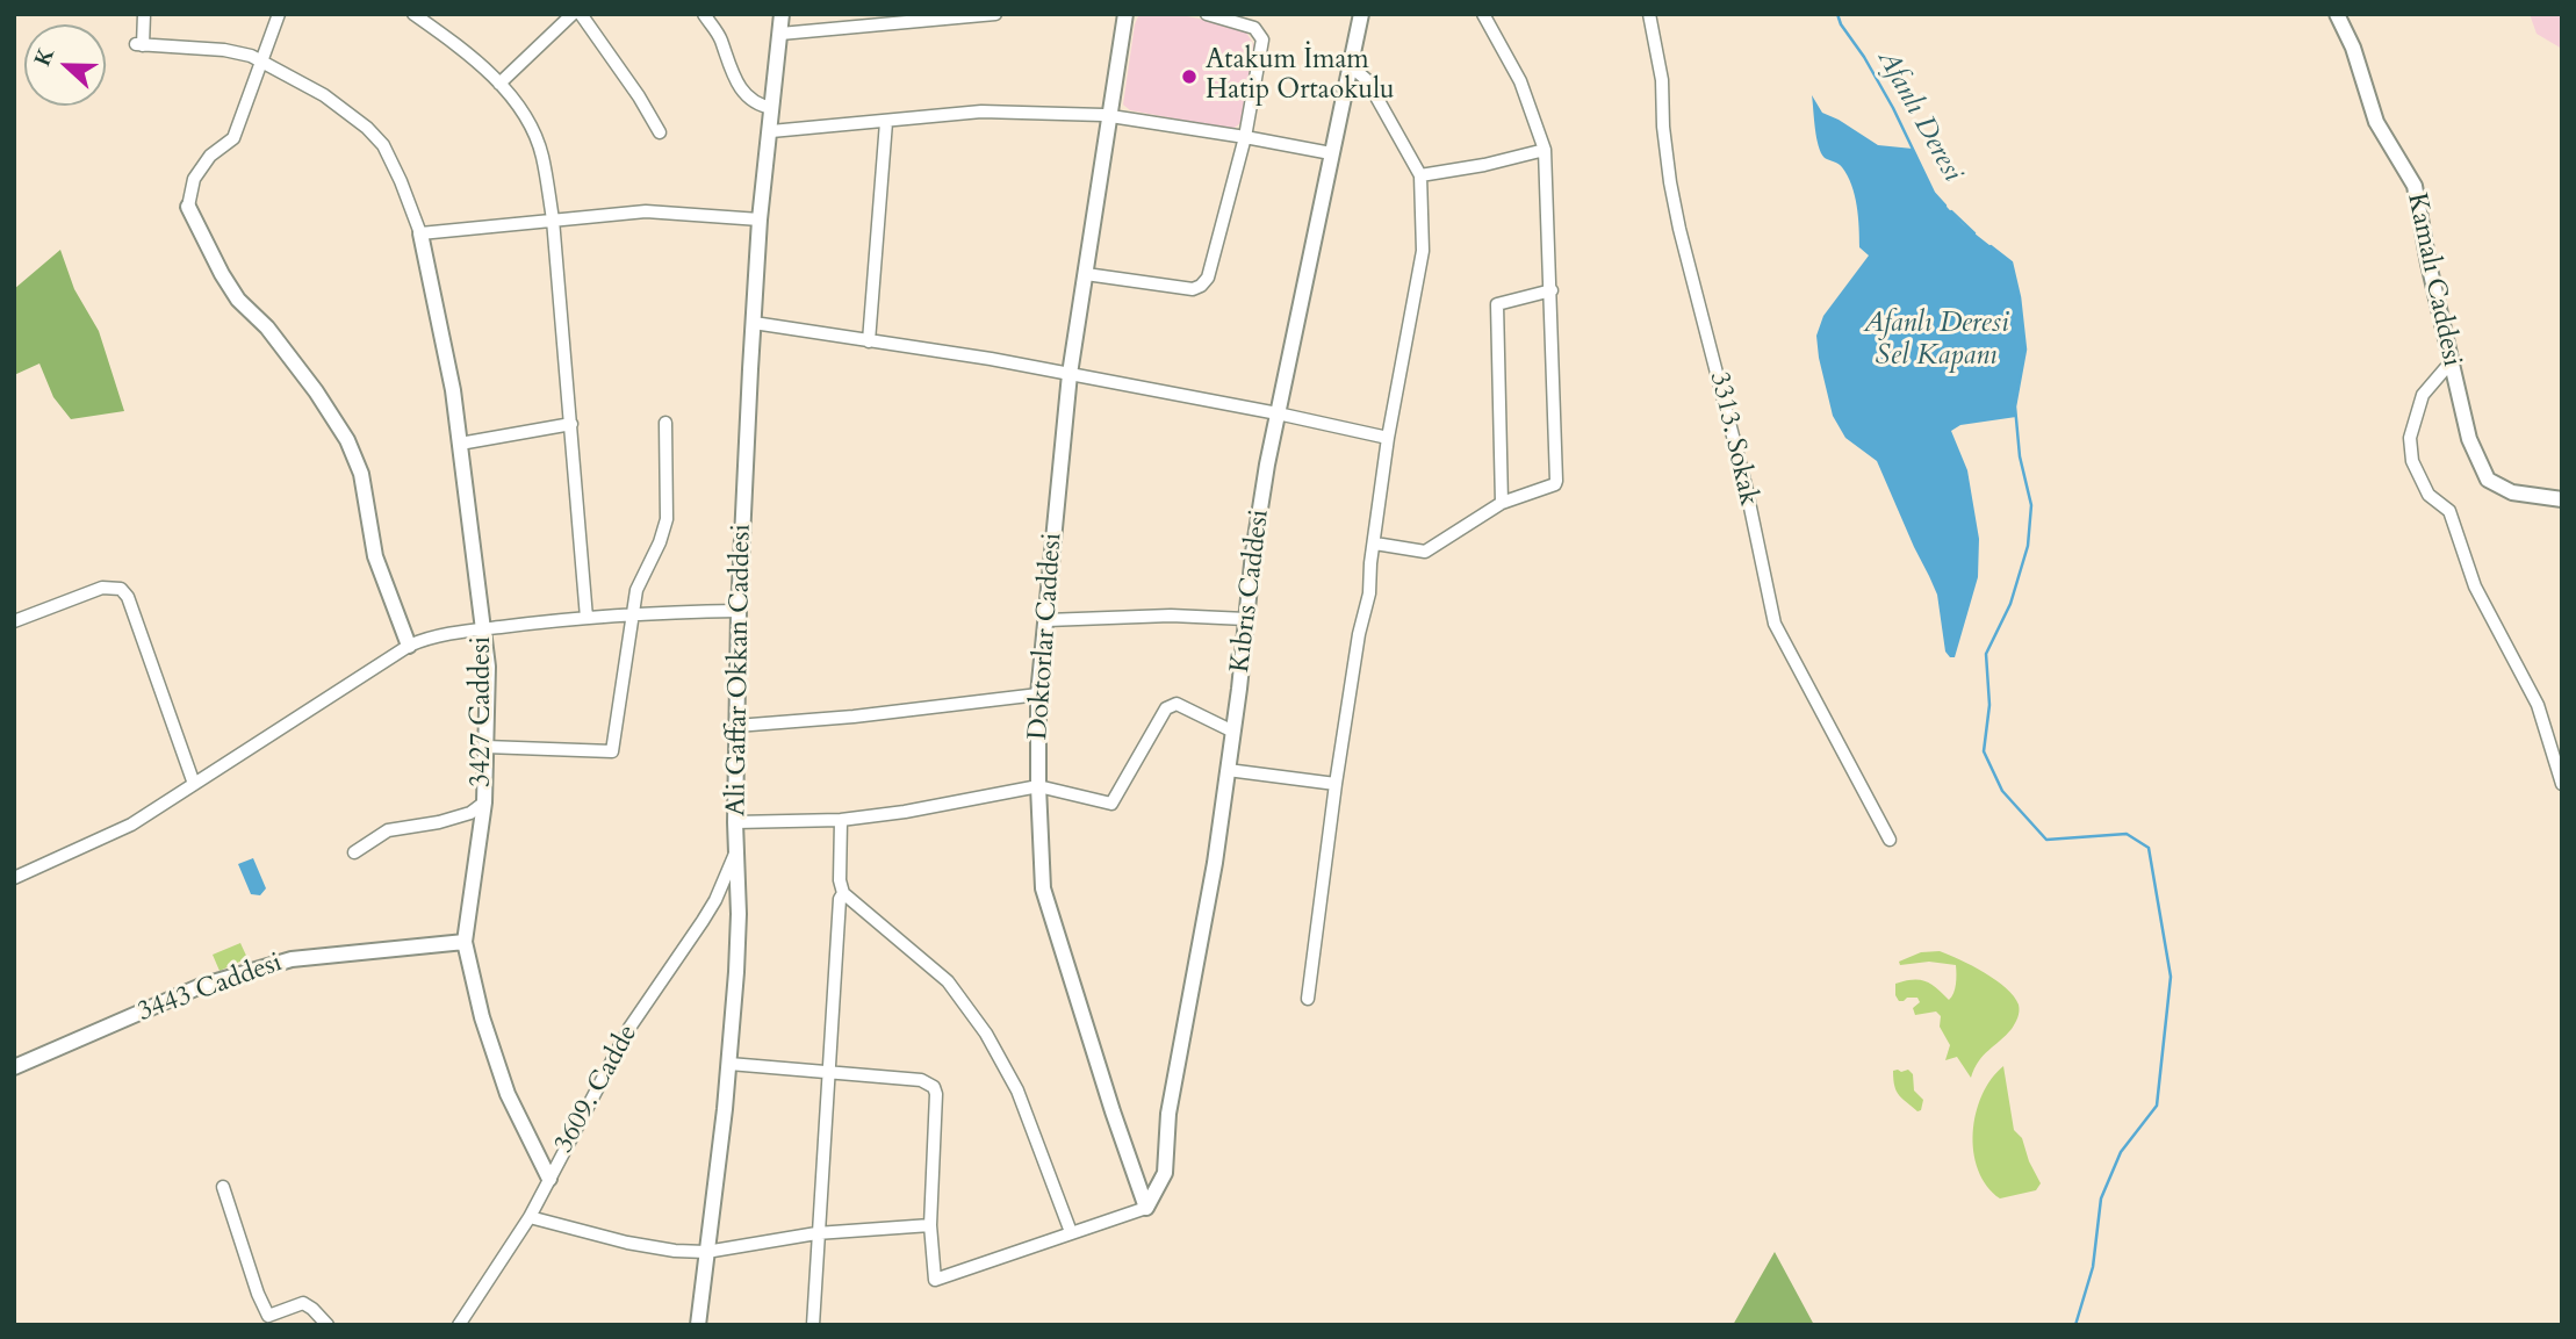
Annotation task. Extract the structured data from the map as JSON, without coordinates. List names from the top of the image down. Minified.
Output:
{"streets":{"street":["Kamalı Caddesi","3313. Sokak","Kıbrıs Caddesi","Doktorlar Caddesi","Ali Gaffar Okkan Caddesi","3427 Caddesi","3443 Caddesi","3609. Cadde"]},"crossings":[["Kıbrıs Caddesi","Doktorlar Caddesi"],["Ali Gaffar Okkan Caddesi","3609. Cadde"],["3427 Caddesi","3443 Caddesi"],["3427 Caddesi","3609. Cadde"]],"water":["Afanlı Deresi","Afanlı Deresi Sel Kapanı"],"places":["Atakum İmam Hatip Ortaokulu"],"north":"left"}
